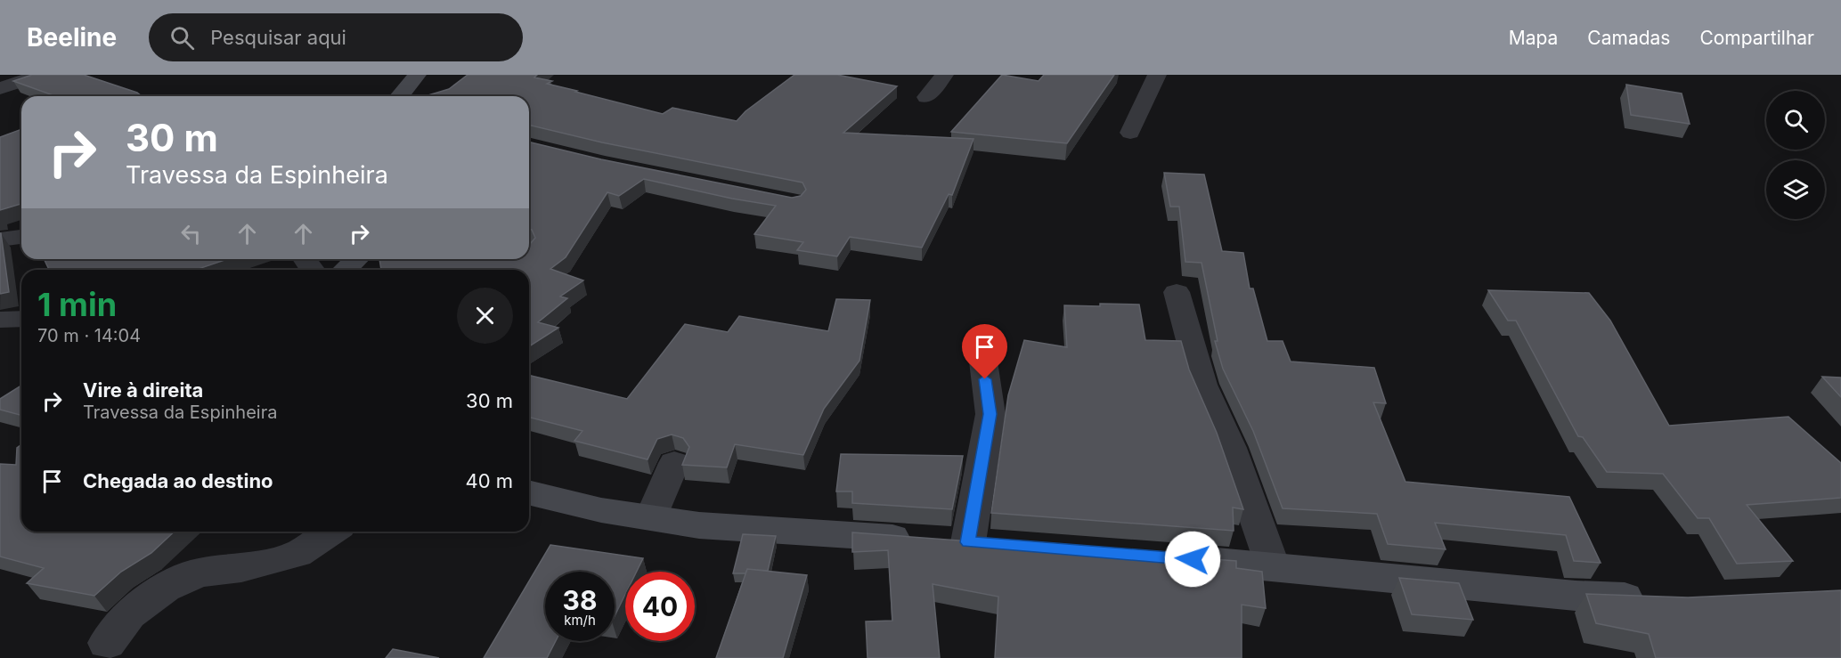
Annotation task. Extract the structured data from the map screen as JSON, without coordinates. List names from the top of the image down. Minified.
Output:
{"page":{"header":"Beeline","search":"Pesquisar aqui","nav":["Mapa","Camadas","Compartilhar"],"turn":["30 m","Travessa da Espinheira"],"heading":["1 min","70 m · 14:04"],"list":[{"name":"Vire à direita","note":"Travessa da Espinheira","value":"30 m"},{"name":"Chegada ao destino","value":"40 m"}],"speed":"38 km/h","limit":"40"}}
